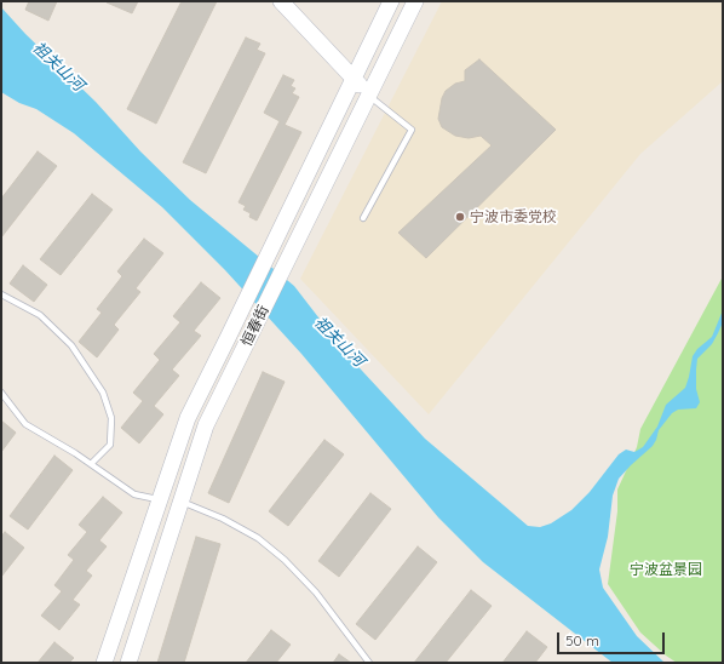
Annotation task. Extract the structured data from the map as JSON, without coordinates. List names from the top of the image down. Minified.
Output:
{"streets":{"main road":["恒春街"]},"water":["祖关山河"],"parks":["宁波盆景园"],"places":["宁波市委党校"],"scale_bar":"50 m"}
